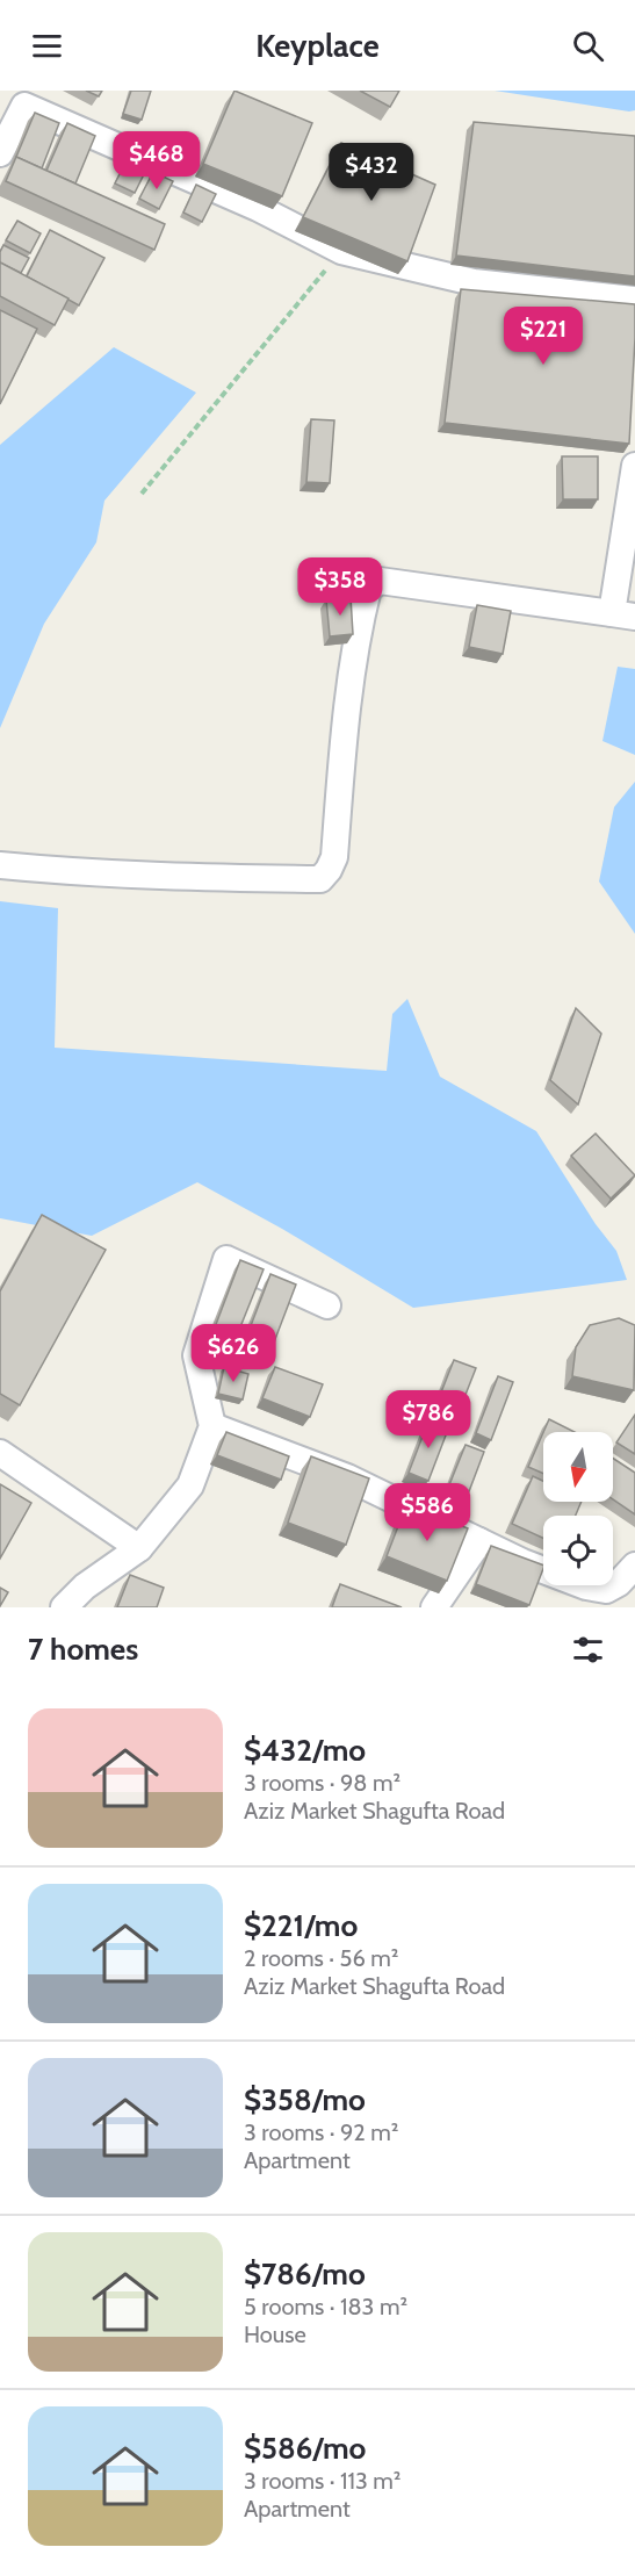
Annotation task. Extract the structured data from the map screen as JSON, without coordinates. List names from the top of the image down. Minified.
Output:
{"north":"bottom","page":{"header":"Keyplace","price":["$468","$432","$221","$358","$626","$786","$586"],"heading":"7 homes","list":[{"name":"$432/mo","note":"3 rooms · 98 m² · Aziz Market Shagufta Road"},{"name":"$221/mo","note":"2 rooms · 56 m² · Aziz Market Shagufta Road"},{"name":"$358/mo","note":"3 rooms · 92 m² · Apartment"},{"name":"$786/mo","note":"5 rooms · 183 m² · House"},{"name":"$586/mo","note":"3 rooms · 113 m² · Apartment"}]}}
